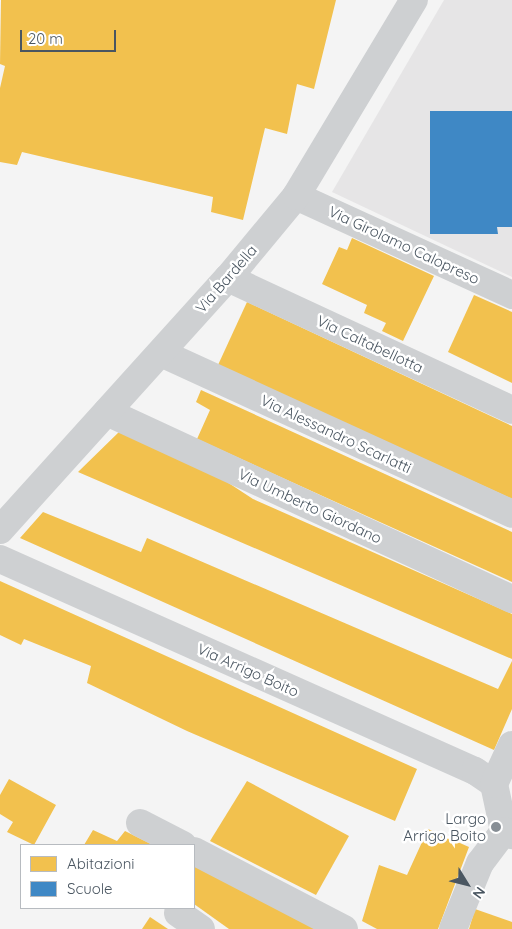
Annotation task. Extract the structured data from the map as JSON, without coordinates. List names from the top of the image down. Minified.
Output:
{"streets":{"street":["Via Girolamo Calopreso","Via Bardella","Via Caltabellotta","Via Alessandro Scarlatti","Via Umberto Giordano","Via Arrigo Boito"]},"crossings":[["Via Girolamo Calopreso","Via Bardella"],["Via Bardella","Via Caltabellotta"],["Via Bardella","Via Alessandro Scarlatti"],["Via Bardella","Via Umberto Giordano"]],"places":["Largo Arrigo Boito"],"legend":["Abitazioni","Scuole"],"scale_bar":"20 m","north":"bottom right"}
